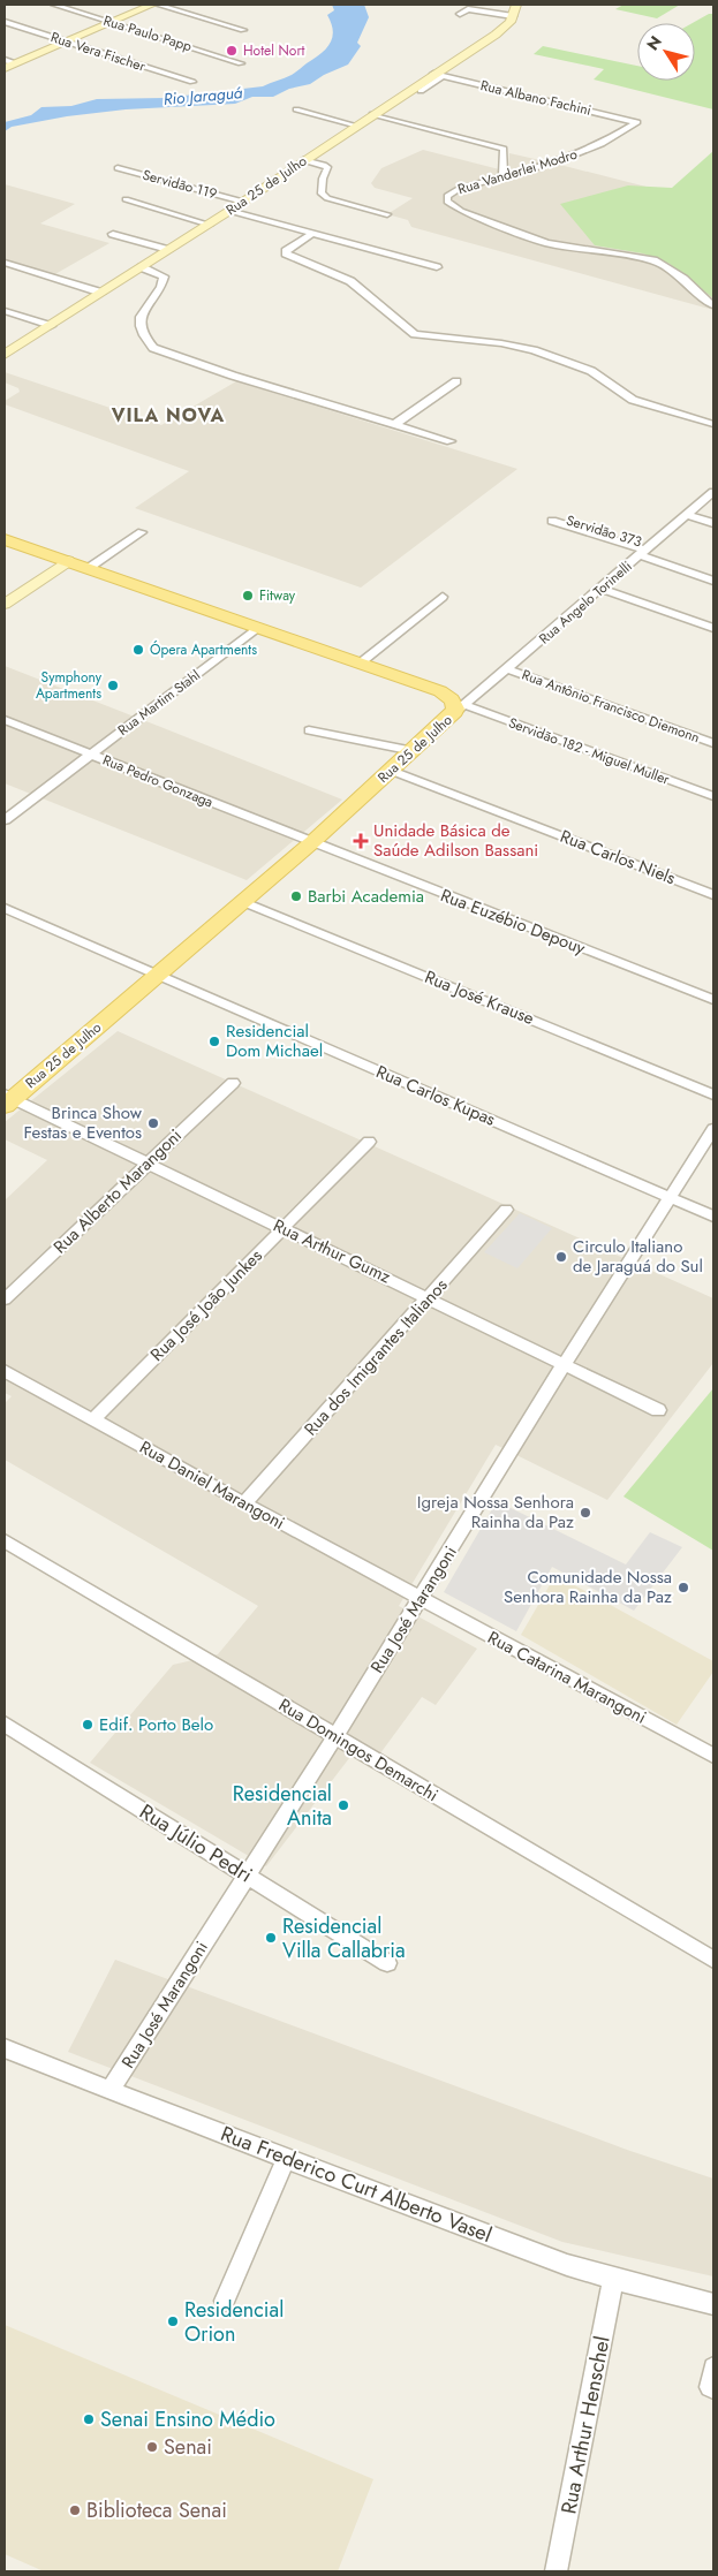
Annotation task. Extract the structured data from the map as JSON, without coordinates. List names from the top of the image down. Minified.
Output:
{"streets":{"main road":["Rua 25 de Julho"],"street":["Rua Paulo Papp","Rua Vera Fischer","Rua Albano Fachini","Rua Vanderlei Modro","Servidão 119","Rua Angelo Torinelli","Rua Martim Stahl","Rua Antônio Francisco Diemonn","Servidão 182 - Miguel Muller","Rua Pedro Gonzaga","Rua Carlos Niels","Rua Euzébio Depouy","Rua José Krause","Rua Carlos Kupas","Rua Alberto Marangoni","Rua Arthur Gumz","Rua José João Junkes","Rua dos Imigrantes Italianos","Rua Daniel Marangoni","Rua José Marangoni","Rua Catarina Marangoni","Rua Domingos Demarchi","Rua Júlio Pedri","Rua Frederico Curt Alberto Vasel","Rua Arthur Henschel"]},"crossings":[["Rua Albano Fachini","Rua Vanderlei Modro"],["Rua Albano Fachini","Rua 25 de Julho"],["Servidão 119","Rua 25 de Julho"],["Rua 25 de Julho","Rua Angelo Torinelli"],["Rua 25 de Julho","Rua Martim Stahl"],["Rua 25 de Julho","Servidão 182 - Miguel Muller"],["Rua 25 de Julho","Rua Pedro Gonzaga"],["Rua 25 de Julho","Rua Carlos Niels"],["Rua 25 de Julho","Rua Euzébio Depouy"],["Rua 25 de Julho","Rua José Krause"],["Rua 25 de Julho","Rua Carlos Kupas"],["Rua 25 de Julho","Rua Arthur Gumz"],["Rua Angelo Torinelli","Rua Antônio Francisco Diemonn"],["Rua Angelo Torinelli","Servidão 182 - Miguel Muller"],["Rua Martim Stahl","Rua Pedro Gonzaga"],["Rua Pedro Gonzaga","Rua Euzébio Depouy"],["Rua Carlos Kupas","Rua José Marangoni"],["Rua Alberto Marangoni","Rua Arthur Gumz"],["Rua Arthur Gumz","Rua José João Junkes"],["Rua Arthur Gumz","Rua dos Imigrantes Italianos"],["Rua Arthur Gumz","Rua José Marangoni"],["Rua José João Junkes","Rua Daniel Marangoni"],["Rua dos Imigrantes Italianos","Rua Daniel Marangoni"],["Rua Daniel Marangoni","Rua José Marangoni"],["Rua Daniel Marangoni","Rua Catarina Marangoni"],["Rua José Marangoni","Rua Catarina Marangoni"],["Rua José Marangoni","Rua Domingos Demarchi"],["Rua José Marangoni","Rua Júlio Pedri"],["Rua José Marangoni","Rua Frederico Curt Alberto Vasel"],["Rua Frederico Curt Alberto Vasel","Rua Arthur Henschel"]],"districts":["VILA NOVA"],"water":["Rio Jaraguá"],"places":{"other":["Hotel Nort","Fitway","Ópera Apartments","Symphony Apartments","Barbi Academia","Residencial Dom Michael","Brinca Show Festas e Eventos","Circulo Italiano de Jaraguá do Sul","Igreja Nossa Senhora Rainha da Paz","Comunidade Nossa Senhora Rainha da Paz","Edif. Porto Belo","Residencial Anita","Residencial Villa Callabria","Residencial Orion","Senai Ensino Médio","Senai","Biblioteca Senai"],"health":["Unidade Básica de Saúde Adilson Bassani"]},"north":"top left"}
